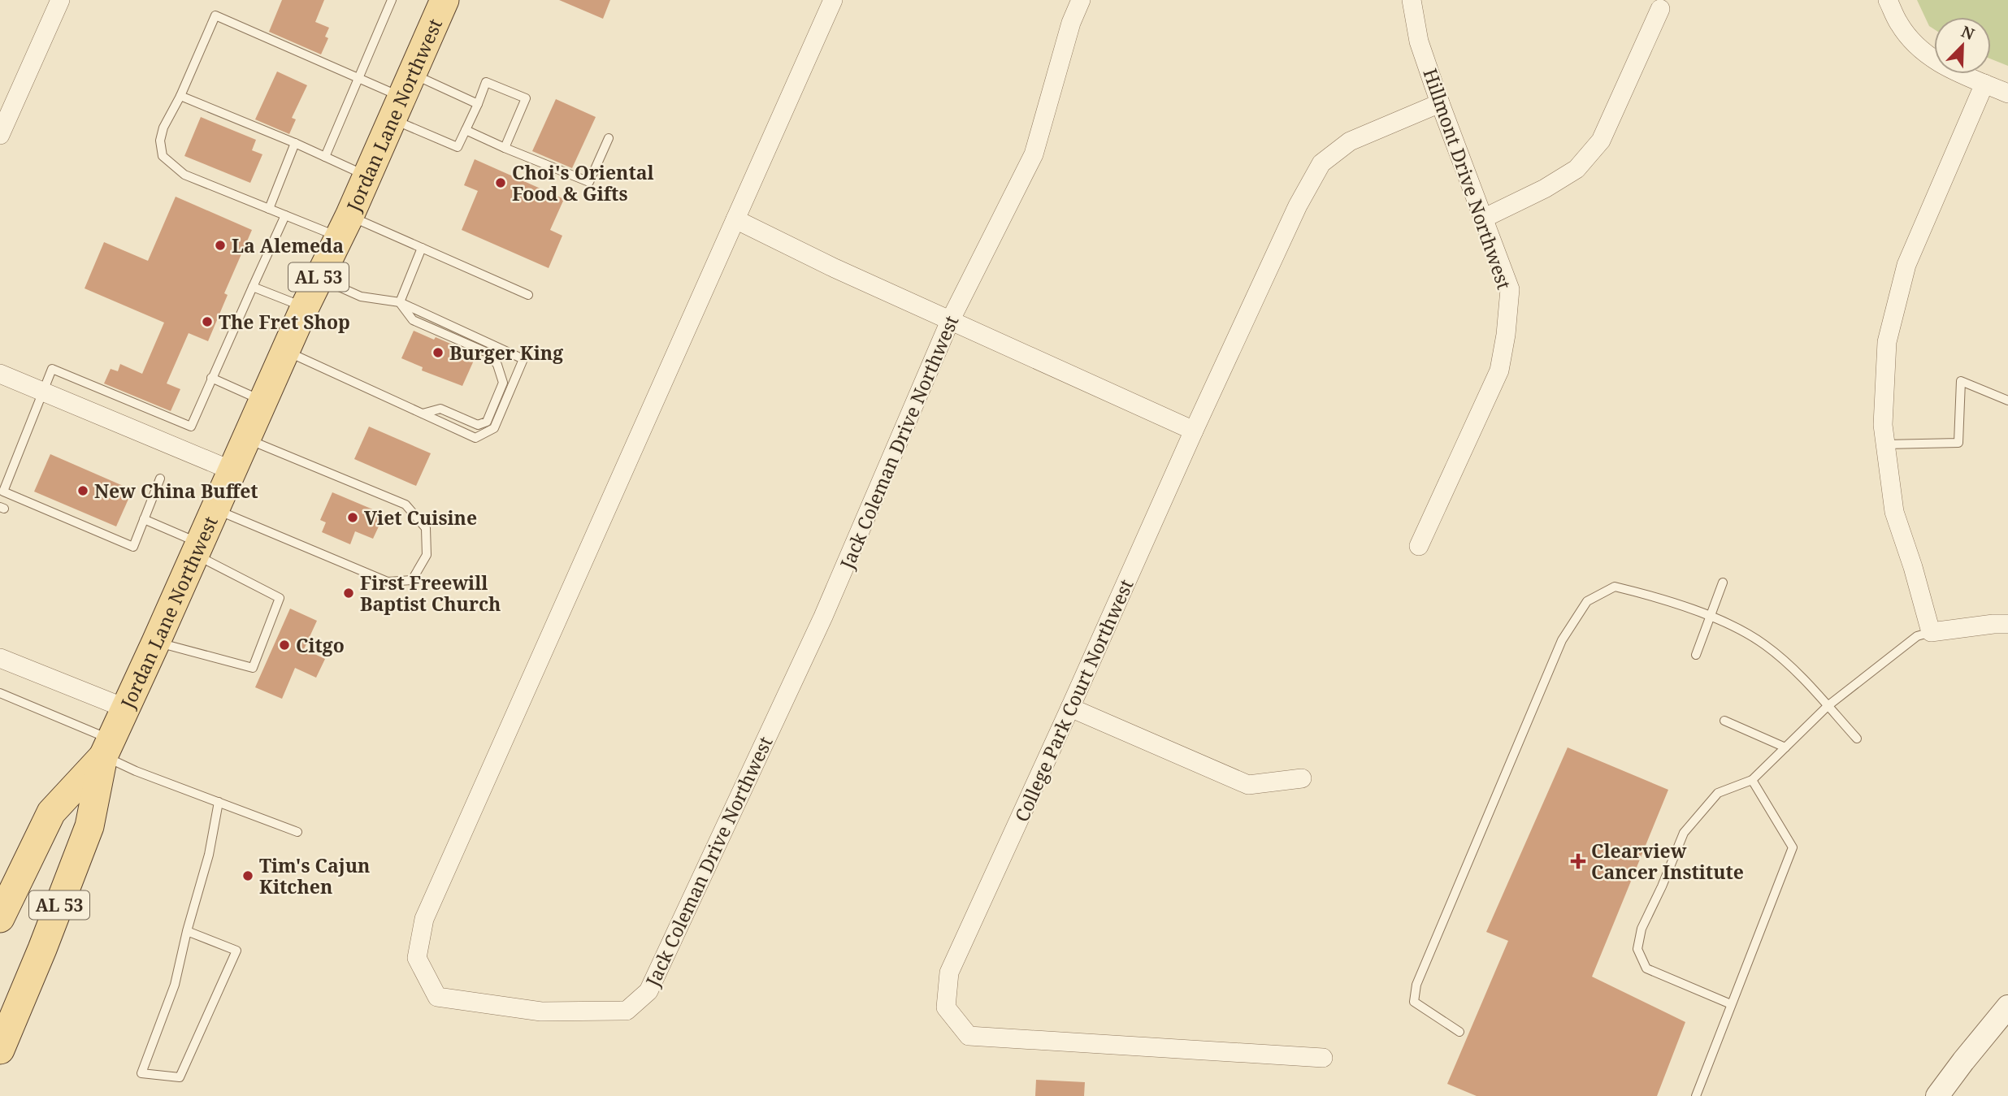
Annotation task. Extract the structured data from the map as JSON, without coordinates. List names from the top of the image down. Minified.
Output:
{"streets":{"main road":["Jordan Lane Northwest","AL 53"],"street":["Hillmont Drive Northwest","Jack Coleman Drive Northwest","College Park Court Northwest"]},"crossings":[["Hillmont Drive Northwest","College Park Court Northwest"]],"places":{"other":["Choi's Oriental Food & Gifts","La Alemeda","The Fret Shop","Burger King","New China Buffet","Viet Cuisine","First Freewill Baptist Church","Citgo","Tim's Cajun Kitchen"],"health":["Clearview Cancer Institute"]},"north":"top right"}
